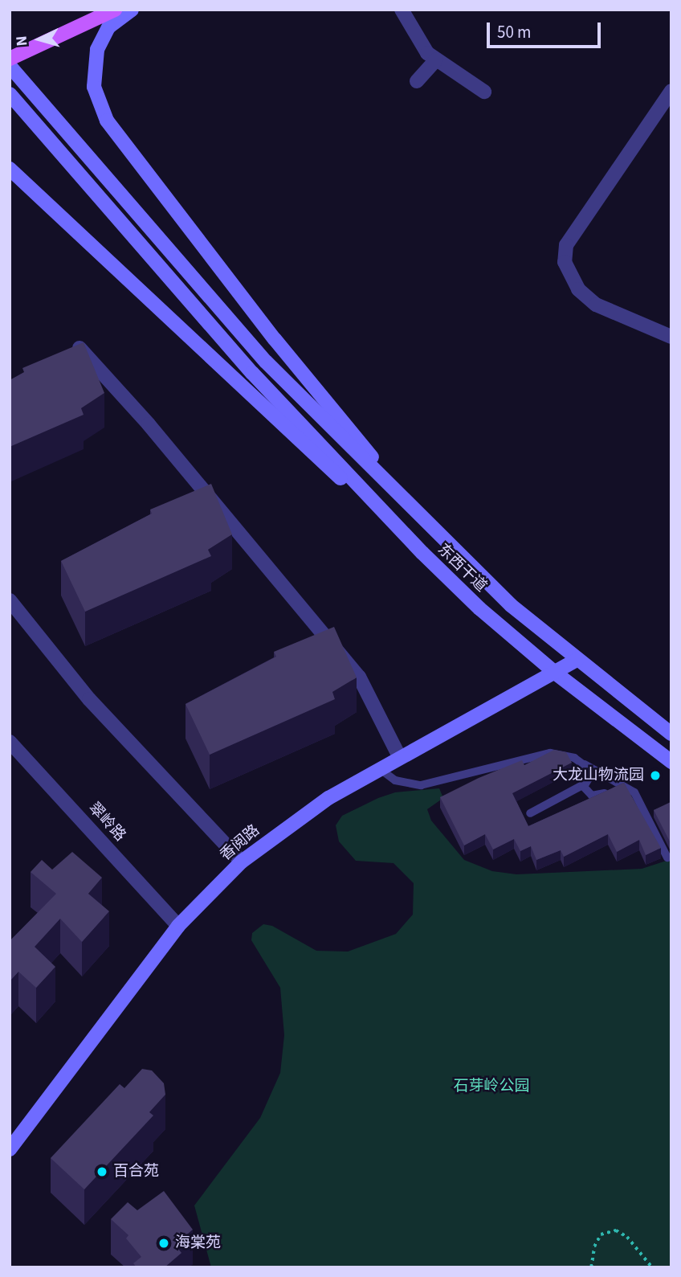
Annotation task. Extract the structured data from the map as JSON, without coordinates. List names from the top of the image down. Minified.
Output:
{"streets":{"main road":["东西干道","香阅路"],"street":["翠岭路"]},"crossings":[["东西干道","香阅路"],["翠岭路","香阅路"]],"parks":["石芽岭公园"],"places":["大龙山物流园","百合苑","海棠苑"],"scale_bar":"50 m","north":"left"}
